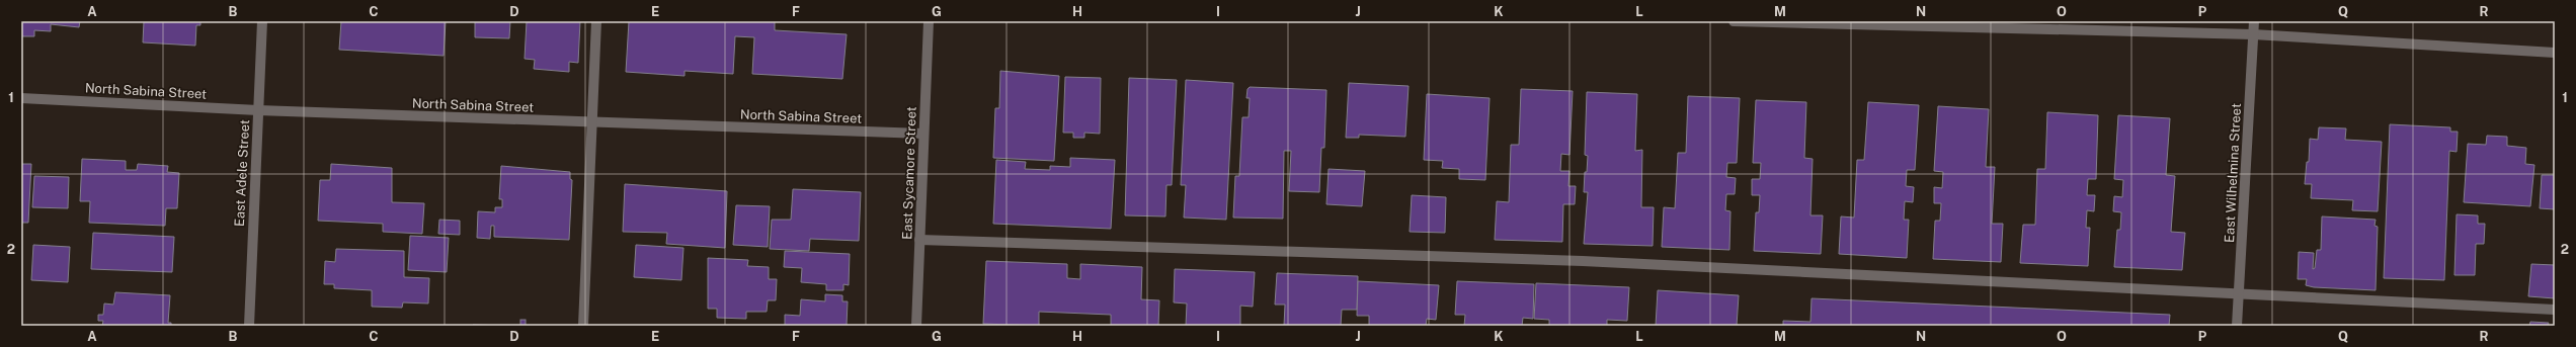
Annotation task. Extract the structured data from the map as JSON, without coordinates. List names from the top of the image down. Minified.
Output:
{"streets":{"street":["North Sabina Street","East Adele Street","East Sycamore Street","East Wilhelmina Street"]},"crossings":[["North Sabina Street","East Adele Street"],["North Sabina Street","East Sycamore Street"]],"grid":{"columns":["A","B","C","D","E","F","G","H","I","J","K","L","M","N","O","P","Q","R"],"rows":["1","2"]}}
